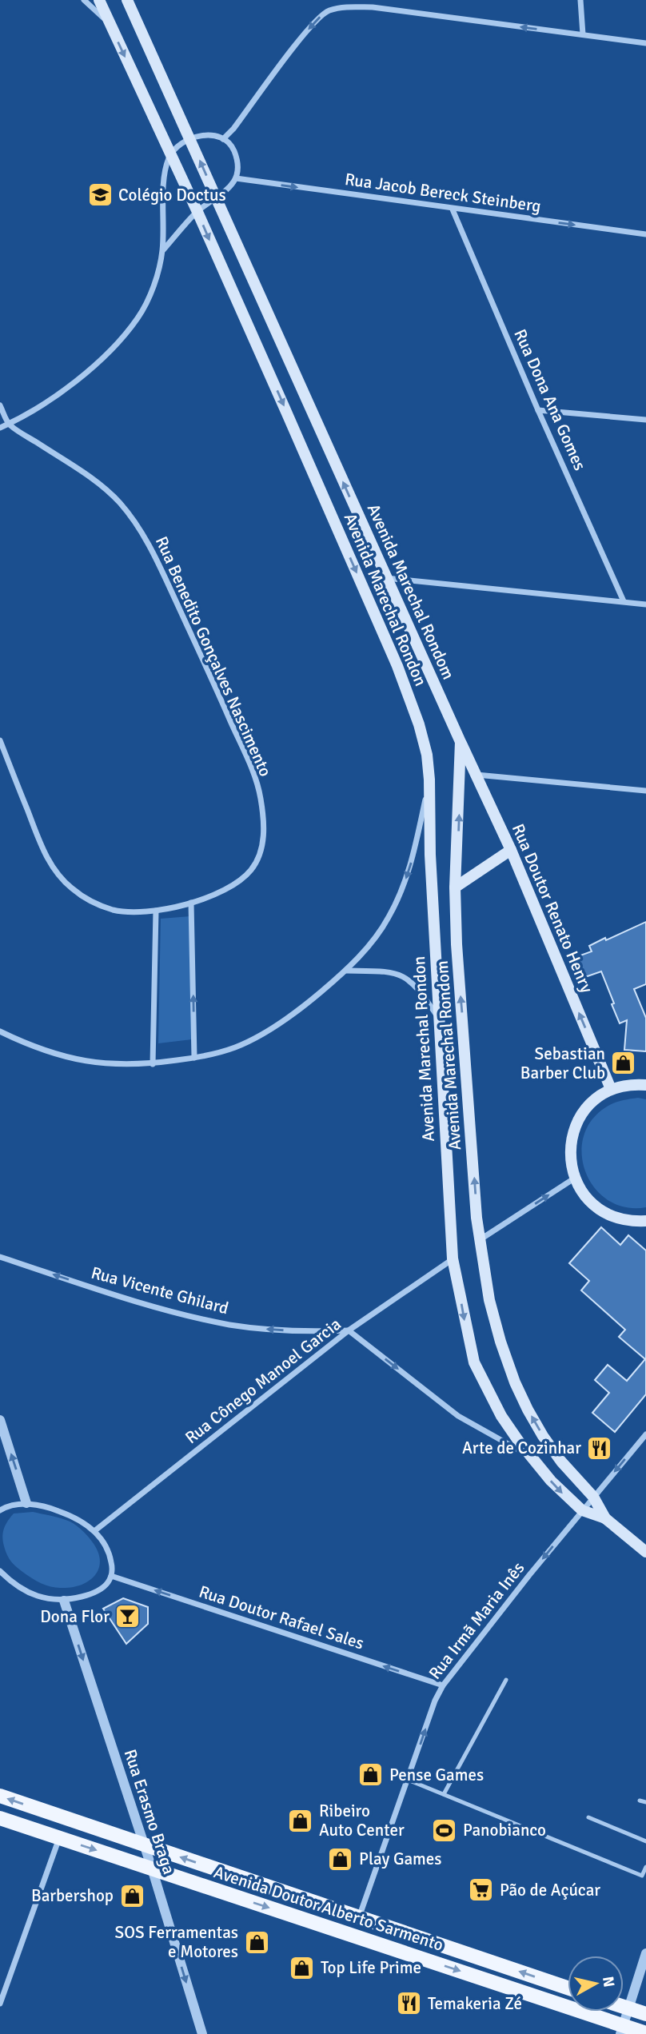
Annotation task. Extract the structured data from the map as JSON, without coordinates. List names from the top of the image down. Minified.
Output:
{"streets":{"main road":["Avenida Marechal Rondom","Avenida Marechal Rondon","Rua Doutor Renato Henry","Avenida Doutor Alberto Sarmento"],"street":["Rua Jacob Bereck Steinberg","Rua Dona Ana Gomes","Rua Benedito Gonçalves Nascimento","Rua Vicente Ghilard","Rua Cônego Manoel Garcia","Rua Doutor Rafael Sales","Rua Irmã Maria Inês","Rua Erasmo Braga"]},"crossings":[["Rua Jacob Bereck Steinberg","Rua Dona Ana Gomes"],["Avenida Marechal Rondom","Rua Doutor Renato Henry"],["Avenida Marechal Rondom","Rua Irmã Maria Inês"],["Avenida Marechal Rondon","Rua Cônego Manoel Garcia"],["Avenida Marechal Rondon","Rua Irmã Maria Inês"],["Rua Vicente Ghilard","Rua Cônego Manoel Garcia"],["Rua Doutor Rafael Sales","Rua Irmã Maria Inês"],["Rua Irmã Maria Inês","Avenida Doutor Alberto Sarmento"],["Rua Erasmo Braga","Avenida Doutor Alberto Sarmento"]],"one_way":["Rua Jacob Bereck Steinberg","Avenida Marechal Rondom","Avenida Marechal Rondon","Rua Doutor Renato Henry","Rua Vicente Ghilard","Rua Doutor Rafael Sales","Rua Erasmo Braga"],"places":{"school or university":["Colégio Doctus"],"shop":["Sebastian Barber Club","Pense Games","Ribeiro Auto Center","Play Games","Barbershop","SOS Ferramentas e Motores","Top Life Prime"],"restaurant":["Arte de Cozinhar","Temakeria Zé"],"bar":["Dona Flor"],"sports":["Panobianco"],"supermarket":["Pão de Açúcar"]},"north":"right"}
